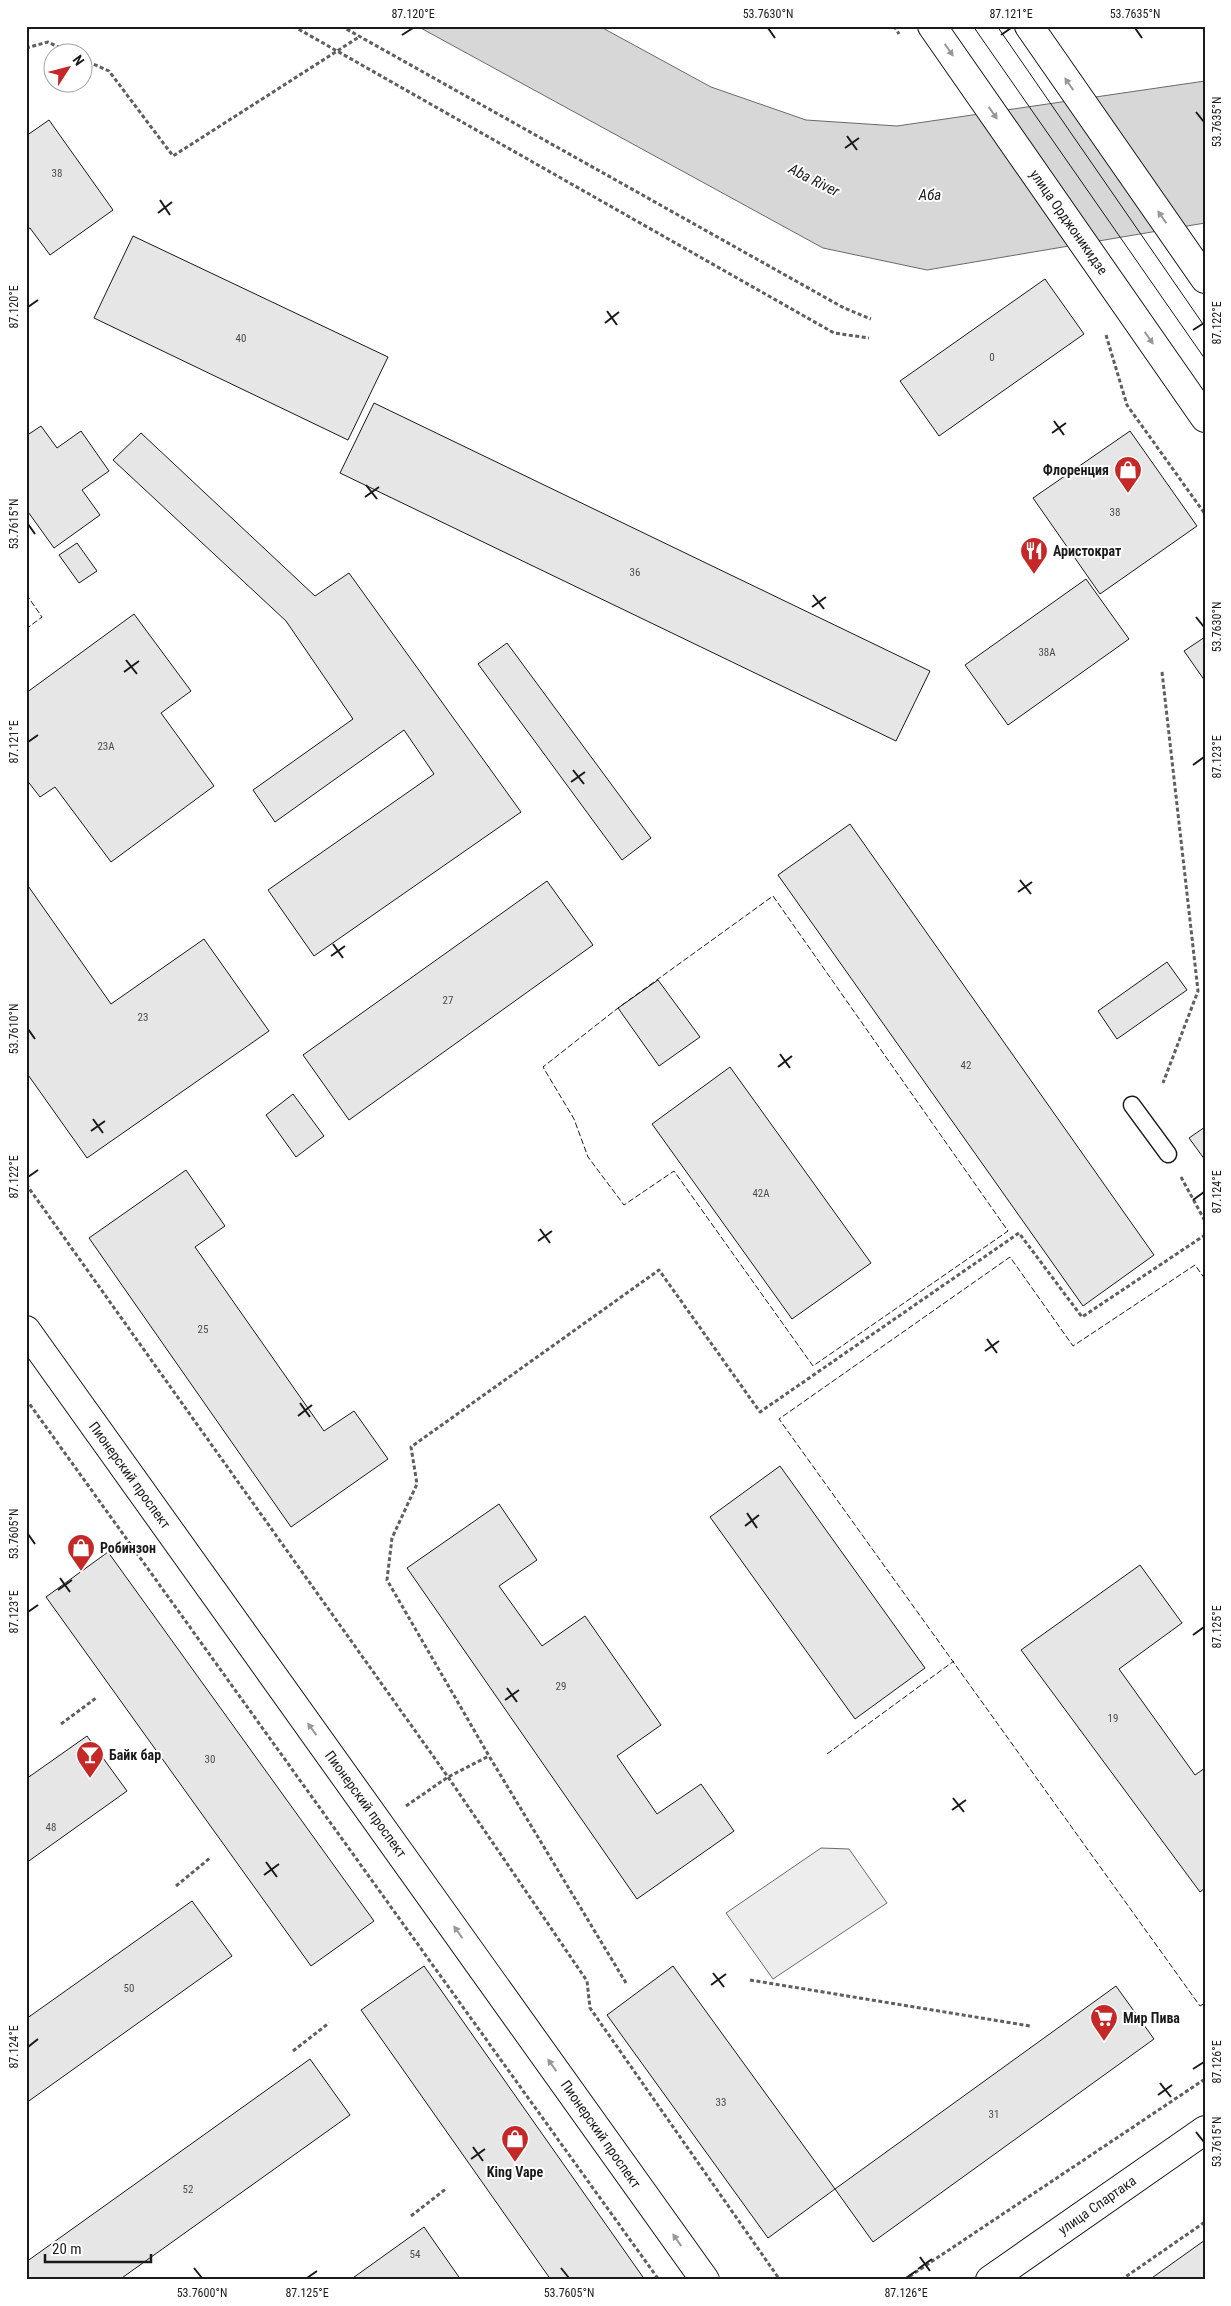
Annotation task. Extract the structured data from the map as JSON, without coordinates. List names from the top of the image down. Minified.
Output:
{"streets":{"street":["улица Орджоникидзе","Пионерский проспект","улица Спартака"]},"one_way":["Пионерский проспект"],"water":["Aba River","Аба"],"places":{"shop":["Флоренция","Робинзон","King Vape"],"restaurant":["Аристократ"],"bar":["Байк бар"],"supermarket":["Мир Пива"]},"house_numbers":["38","40","0","38","36","38А","23А","27","23","42","42А","25","29","19","30","48","50","33","31","52","54"],"scale_bar":"20 m","north":"top right","coordinates":["87.120°E","53.7630°N","87.121°E","53.7635°N","87.122°E","53.7615°N","87.123°E","53.7610°N","87.124°E","53.7605°N","87.125°E","87.126°E","53.7600°N"]}
